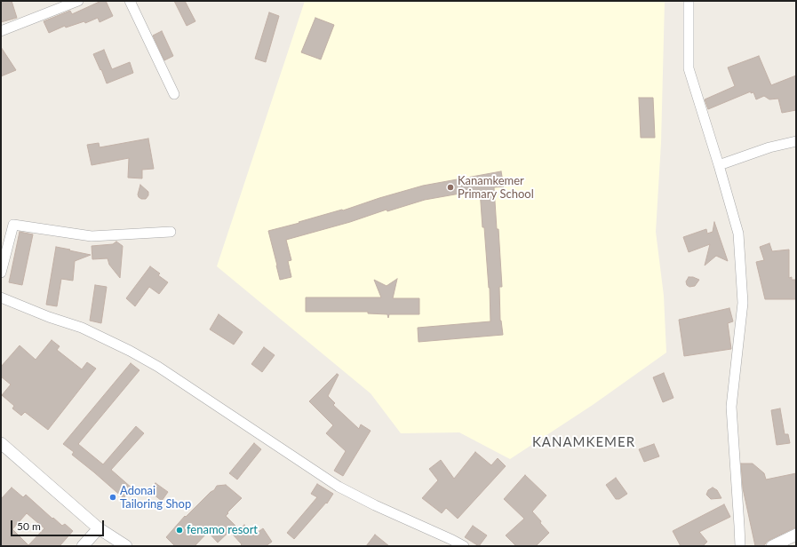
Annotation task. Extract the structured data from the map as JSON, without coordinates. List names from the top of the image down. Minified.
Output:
{"districts":["KANAMKEMER"],"places":["Kanamkemer Primary School","Adonai Tailoring Shop","fenamo resort"],"scale_bar":"50 m"}
